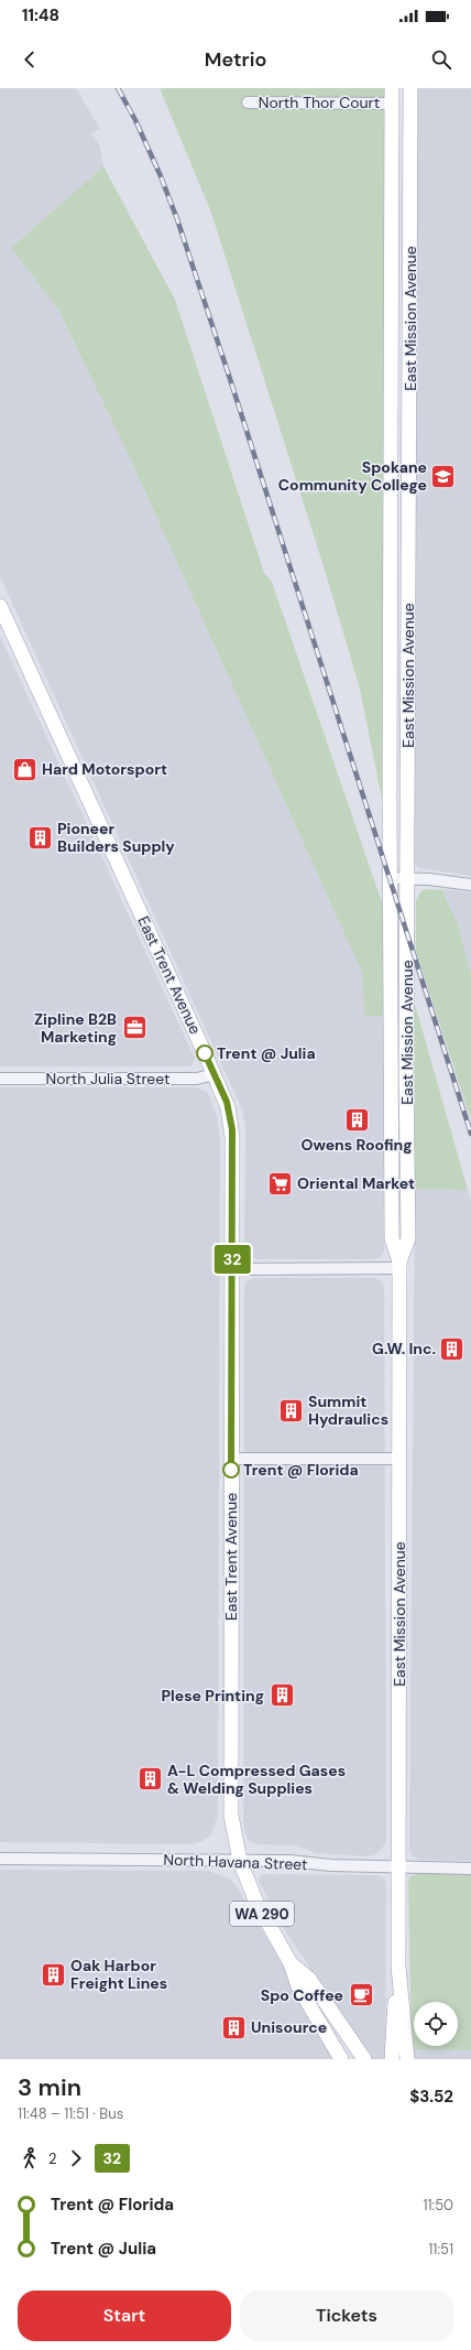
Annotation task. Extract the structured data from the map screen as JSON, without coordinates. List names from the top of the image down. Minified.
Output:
{"streets":{"main road":["East Mission Avenue","East Trent Avenue","WA 290"],"street":["North Thor Court","North Julia Street","North Havana Street"]},"crossings":[["North Thor Court","East Mission Avenue"],["East Mission Avenue","North Havana Street"],["East Trent Avenue","North Julia Street"],["East Trent Avenue","North Havana Street"]],"places":{"school or university":["Spokane Community College"],"shop":["Hard Motorsport"],"building":["Pioneer Builders Supply","Owens Roofing","G.W. Inc.","Summit Hydraulics","Plese Printing","A-L Compressed Gases & Welding Supplies","Oak Harbor Freight Lines","Unisource"],"office":["Zipline B2B Marketing"],"other":["Trent @ Julia","Trent @ Florida"],"supermarket":["Oriental Market"],"cafe":["Spo Coffee"]},"lines":["bus line 32"],"page":{"status":"11:48","header":"Metrio","on_map":"32","heading":["3 min","11:48 – 11:51 · Bus","$3.52"],"legs":["2","32"],"list":[{"name":"Trent @ Florida","value":"11:50"},{"name":"Trent @ Julia","value":"11:51"}],"buttons":["Start","Tickets"]}}
